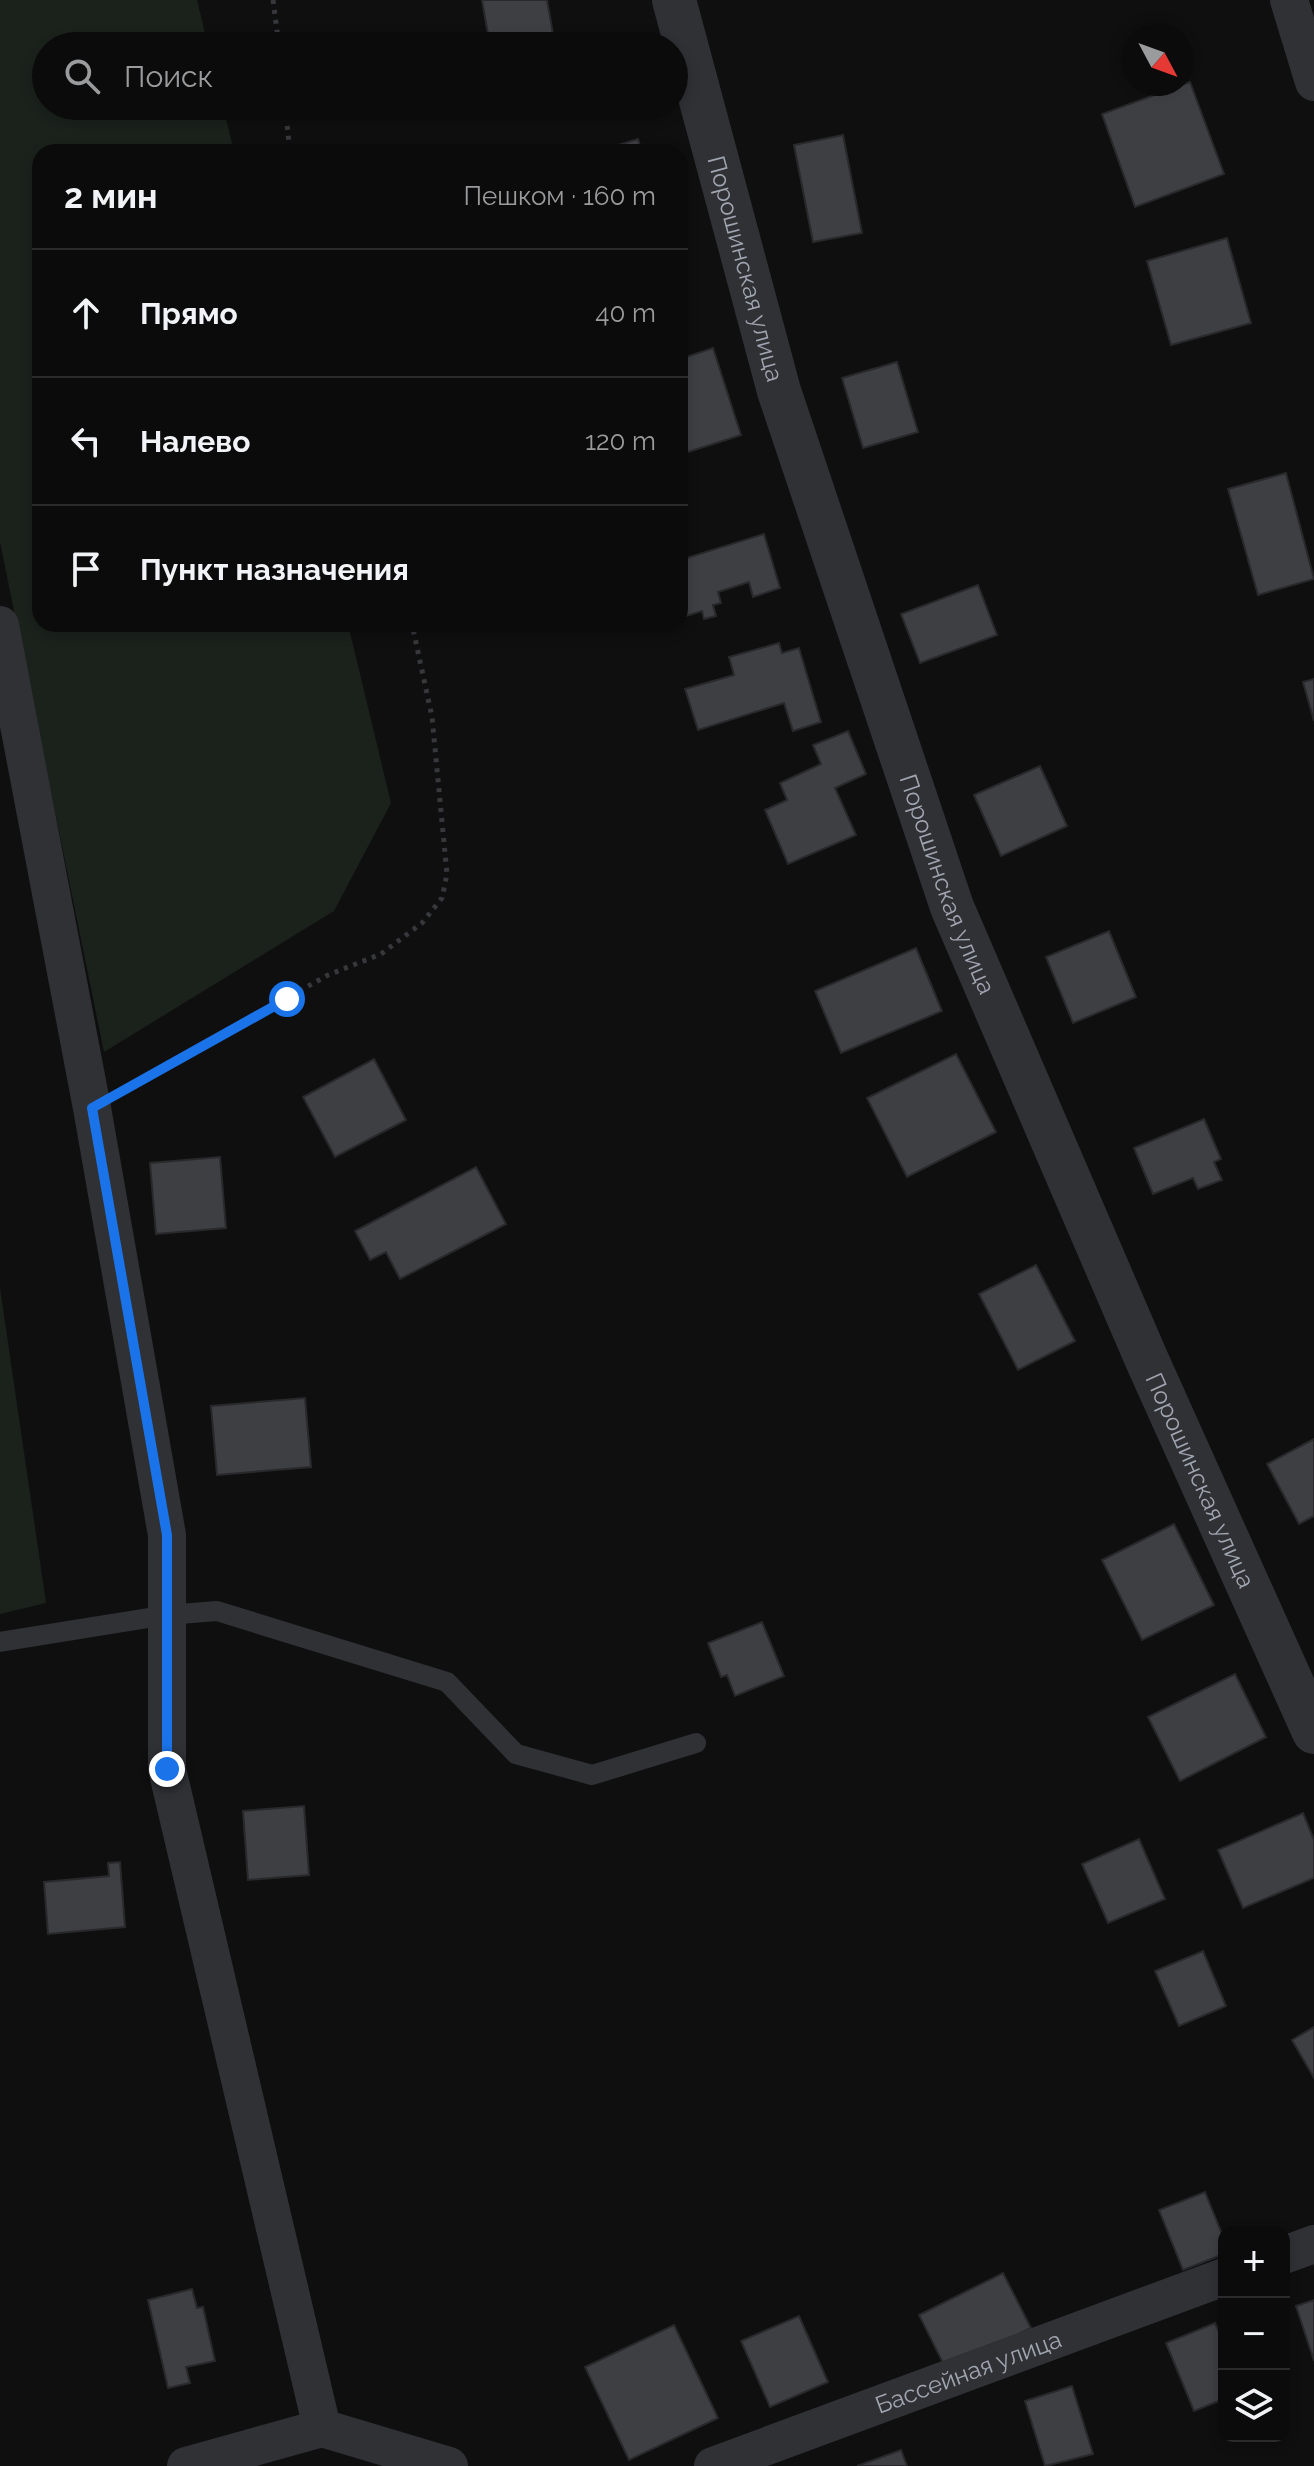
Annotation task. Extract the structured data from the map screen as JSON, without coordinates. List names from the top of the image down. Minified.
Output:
{"streets":{"street":["Порошинская улица","Бассейная улица"]},"north":"bottom right","page":{"search":"Поиск","heading":["2 мин","Пешком · 160 m"],"list":[["Прямо","40 m"],["Налево","120 m"],"Пункт назначения"],"map_buttons":["+","−"]}}
